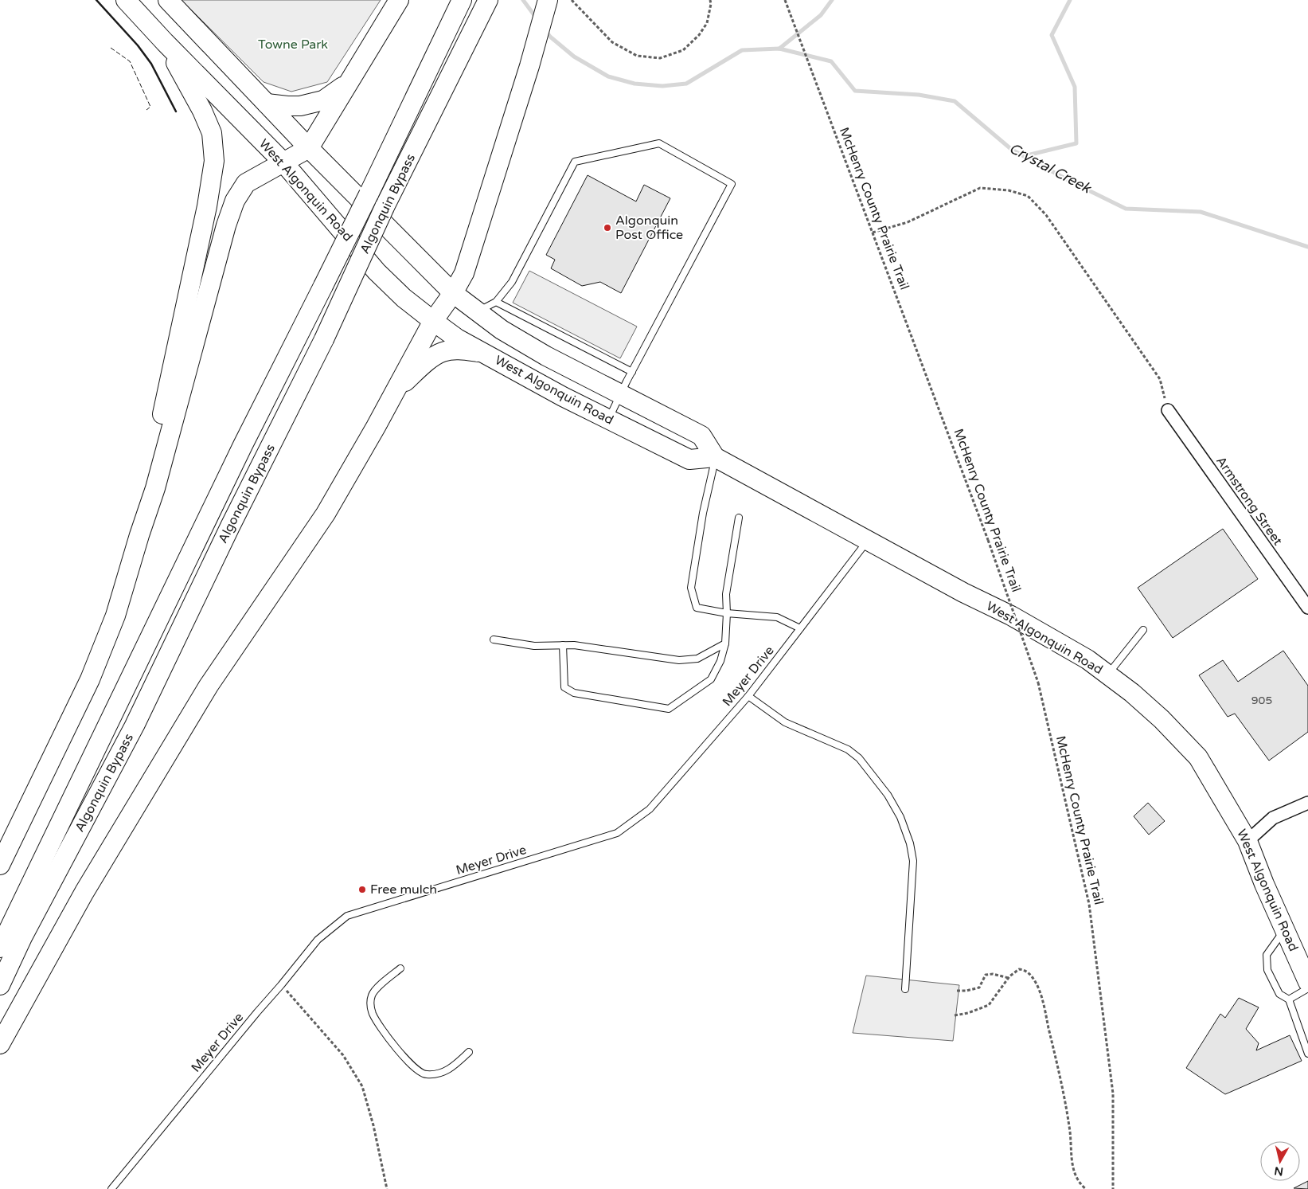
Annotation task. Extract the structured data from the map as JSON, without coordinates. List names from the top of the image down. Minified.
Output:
{"streets":{"main road":["West Algonquin Road","Algonquin Bypass"],"street":["Armstrong Street"],"lane":["Meyer Drive"],"path":["McHenry County Prairie Trail"]},"crossings":[["West Algonquin Road","Meyer Drive"]],"water":["Crystal Creek"],"parks":["Towne Park"],"places":["Algonquin Post Office","Free mulch"],"house_numbers":["905"],"north":"bottom"}
